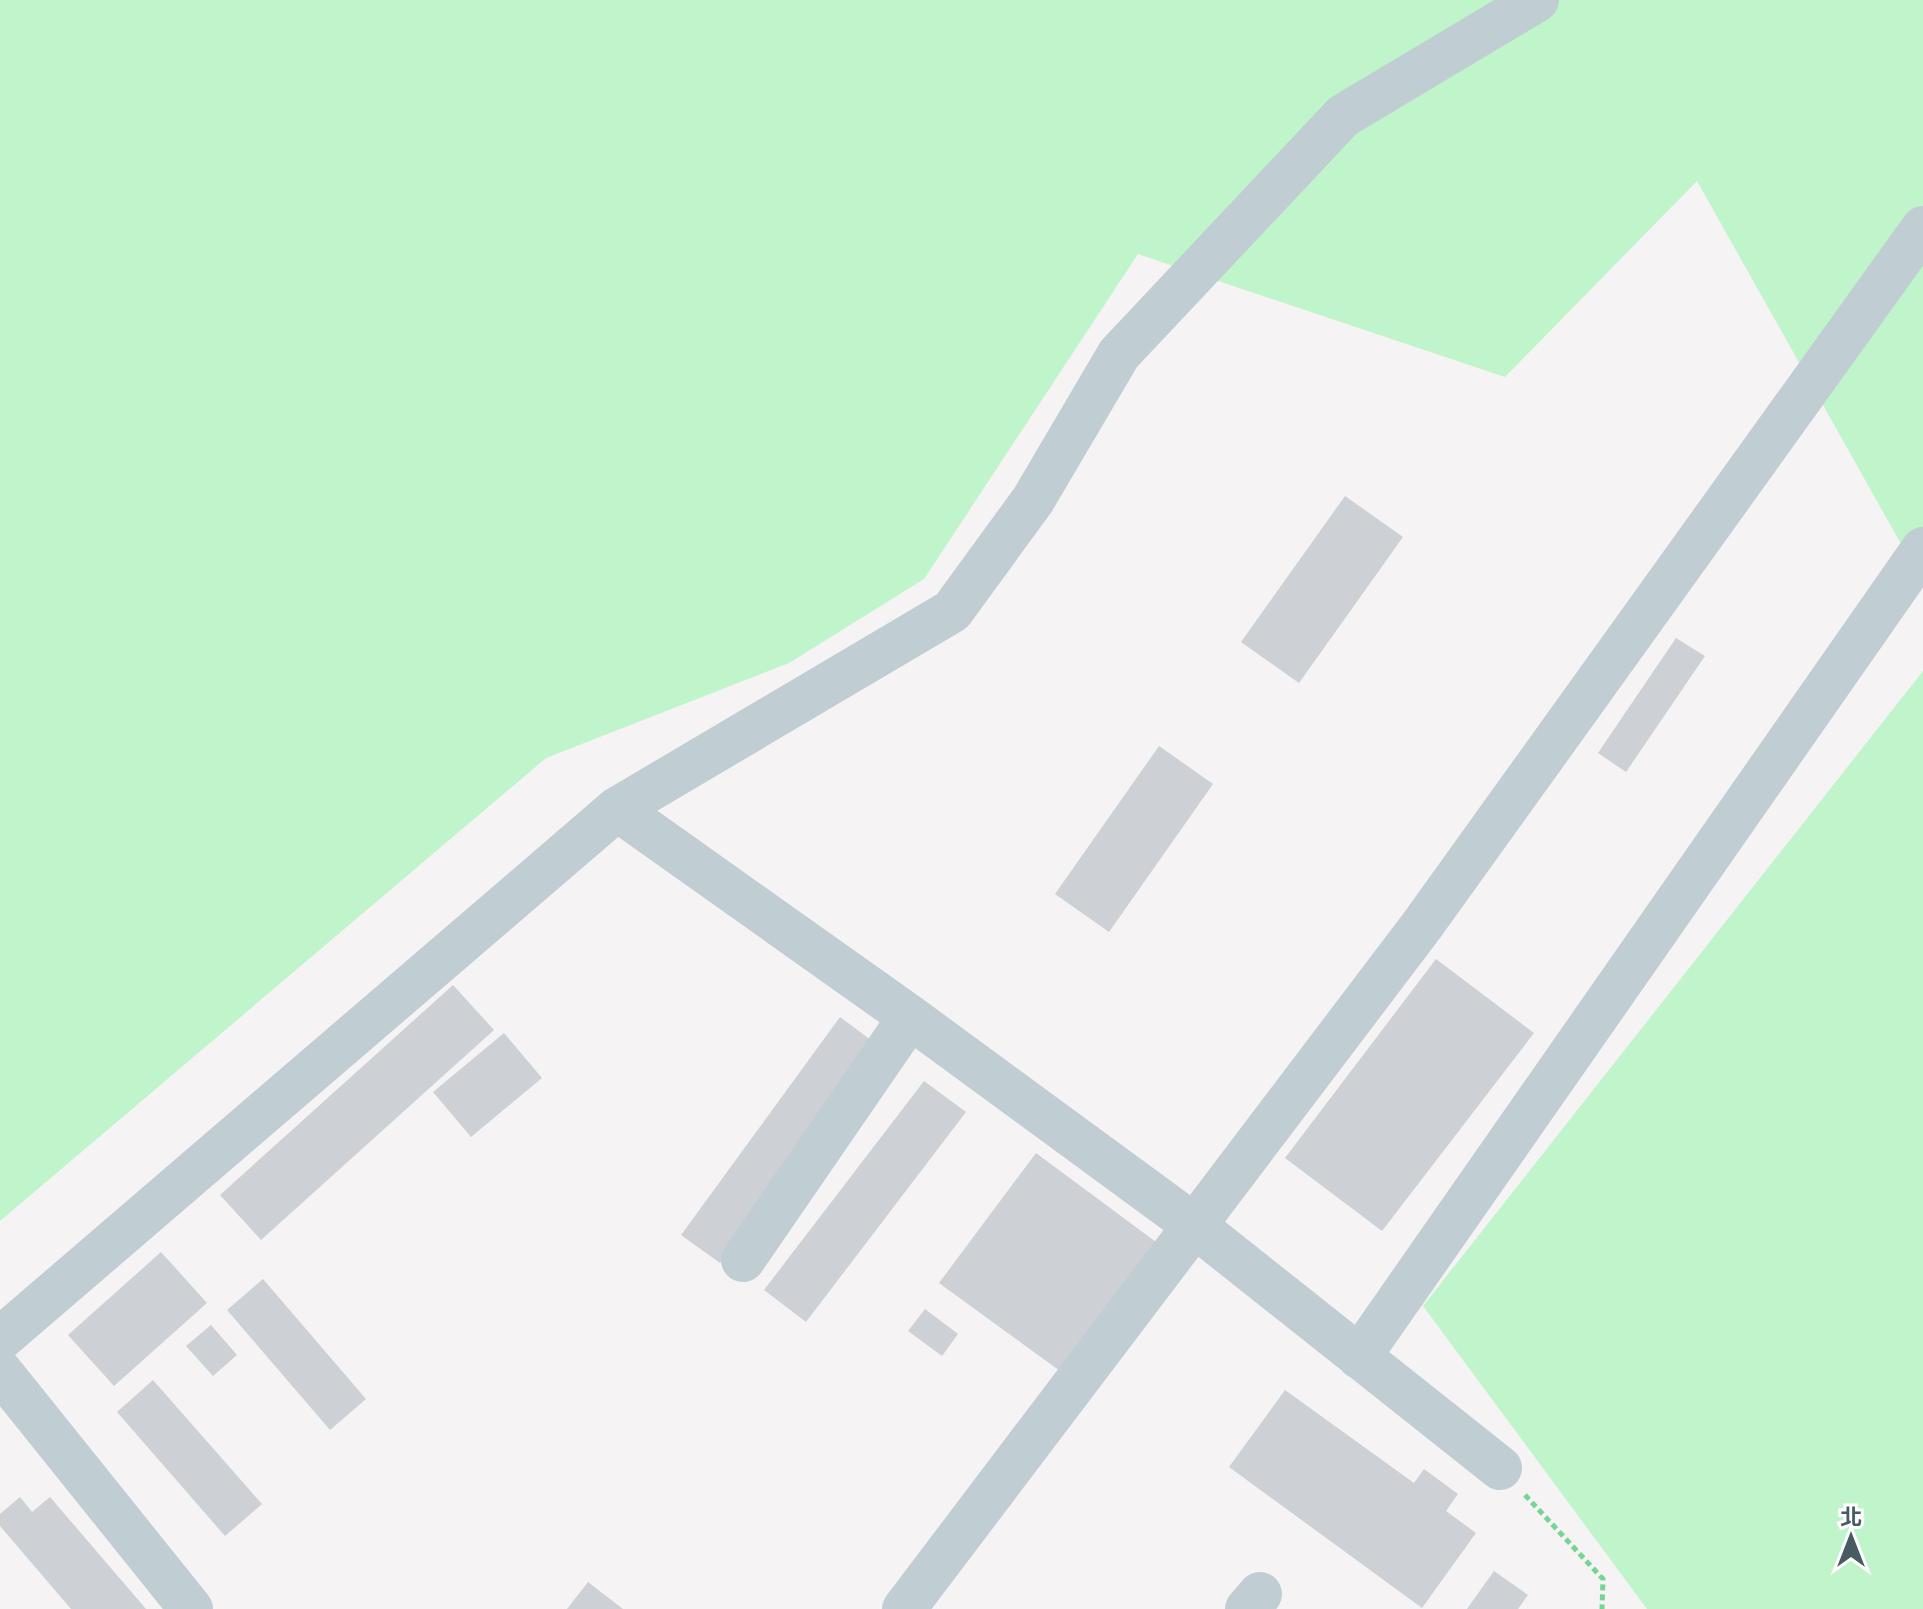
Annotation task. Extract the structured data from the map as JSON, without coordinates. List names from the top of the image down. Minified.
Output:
{"north":"top"}
